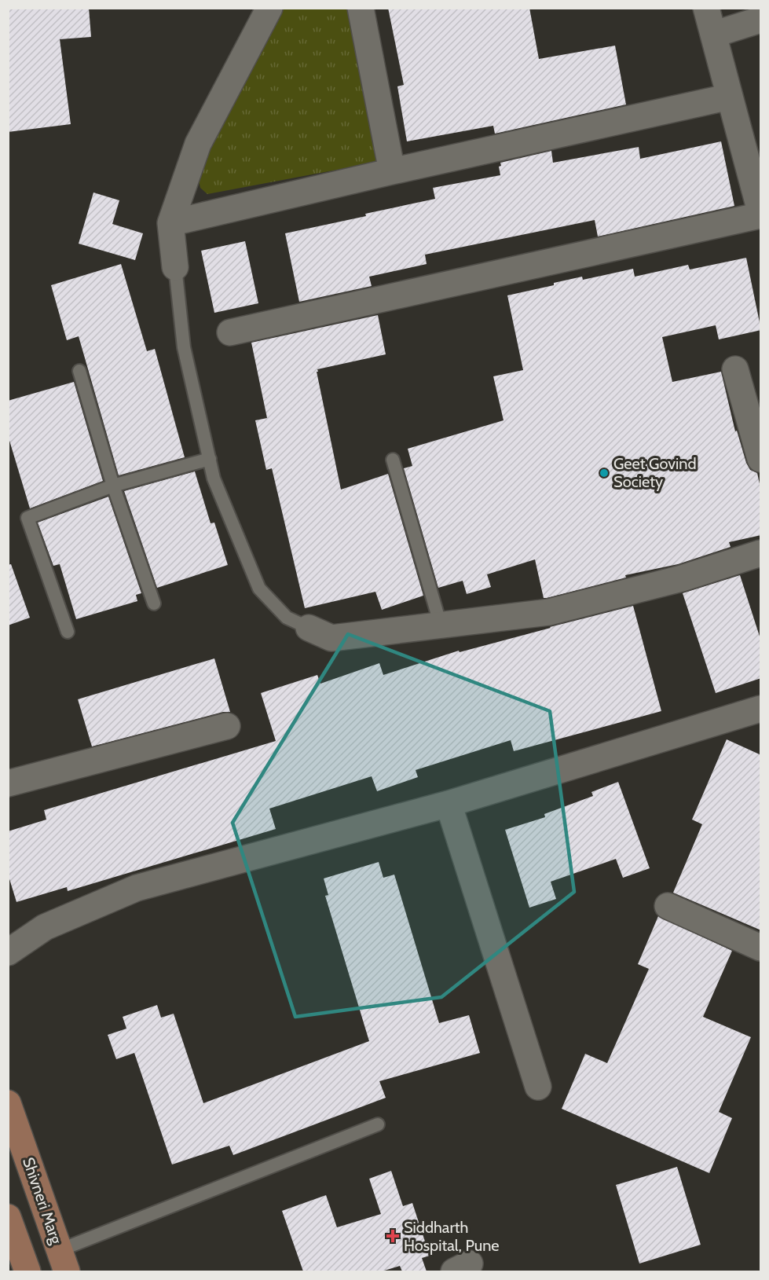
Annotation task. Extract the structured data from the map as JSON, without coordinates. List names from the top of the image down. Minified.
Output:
{"streets":{"main road":["Shivneri Marg"]},"places":{"other":["Geet Govind Society"],"health":["Siddharth Hospital, Pune"]}}
